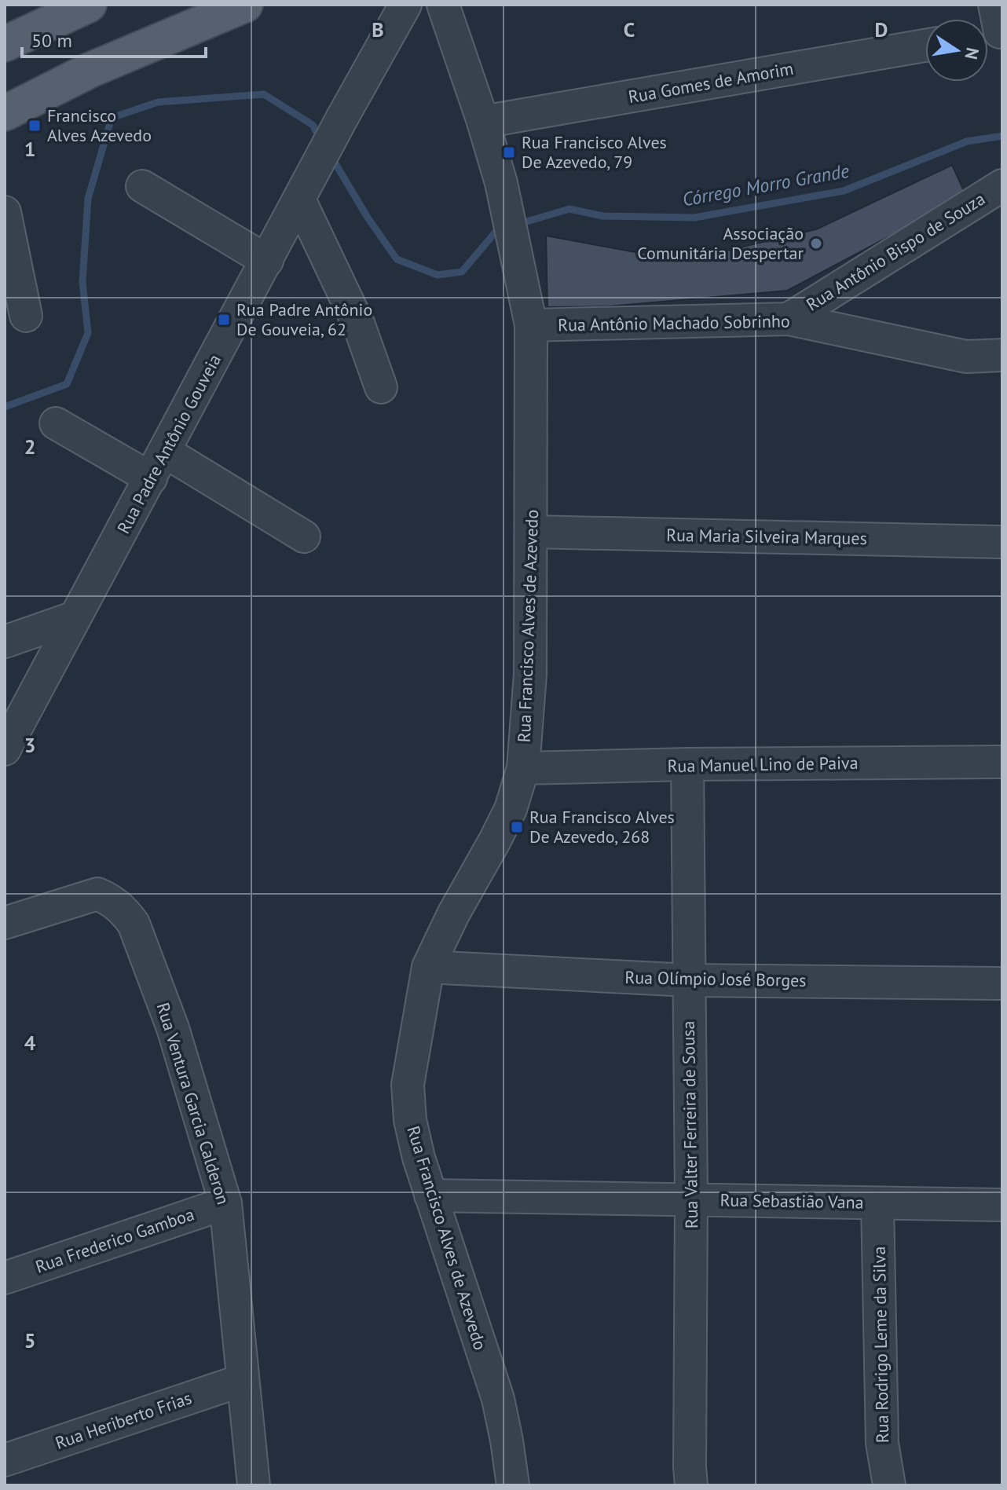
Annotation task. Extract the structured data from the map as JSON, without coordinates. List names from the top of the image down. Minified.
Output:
{"streets":{"street":["Rua Gomes de Amorim","Rua Antônio Bispo de Souza","Rua Antônio Machado Sobrinho","Rua Padre Antônio Gouveia","Rua Maria Silveira Marques","Rua Francisco Alves de Azevedo","Rua Manuel Lino de Paiva","Rua Olímpio José Borges","Rua Ventura Garcia Calderon","Rua Valter Ferreira de Sousa","Rua Sebastião Vana","Rua Frederico Gamboa","Rua Rodrigo Leme da Silva","Rua Heriberto Frias"]},"crossings":[["Rua Gomes de Amorim","Rua Francisco Alves de Azevedo"],["Rua Antônio Bispo de Souza","Rua Antônio Machado Sobrinho"],["Rua Antônio Machado Sobrinho","Rua Francisco Alves de Azevedo"],["Rua Maria Silveira Marques","Rua Francisco Alves de Azevedo"],["Rua Francisco Alves de Azevedo","Rua Manuel Lino de Paiva"],["Rua Francisco Alves de Azevedo","Rua Olímpio José Borges"],["Rua Francisco Alves de Azevedo","Rua Sebastião Vana"],["Rua Manuel Lino de Paiva","Rua Valter Ferreira de Sousa"],["Rua Olímpio José Borges","Rua Valter Ferreira de Sousa"],["Rua Ventura Garcia Calderon","Rua Frederico Gamboa"],["Rua Ventura Garcia Calderon","Rua Heriberto Frias"],["Rua Valter Ferreira de Sousa","Rua Sebastião Vana"],["Rua Sebastião Vana","Rua Rodrigo Leme da Silva"]],"water":["Córrego Morro Grande"],"places":{"transit":["Francisco Alves Azevedo","Rua Francisco Alves De Azevedo, 79","Rua Padre Antônio De Gouveia, 62","Rua Francisco Alves De Azevedo, 268"],"other":["Associação Comunitária Despertar"]},"scale_bar":"50 m","north":"right","grid":{"columns":["B","C","D"],"rows":["1","2","3","4","5"]}}
